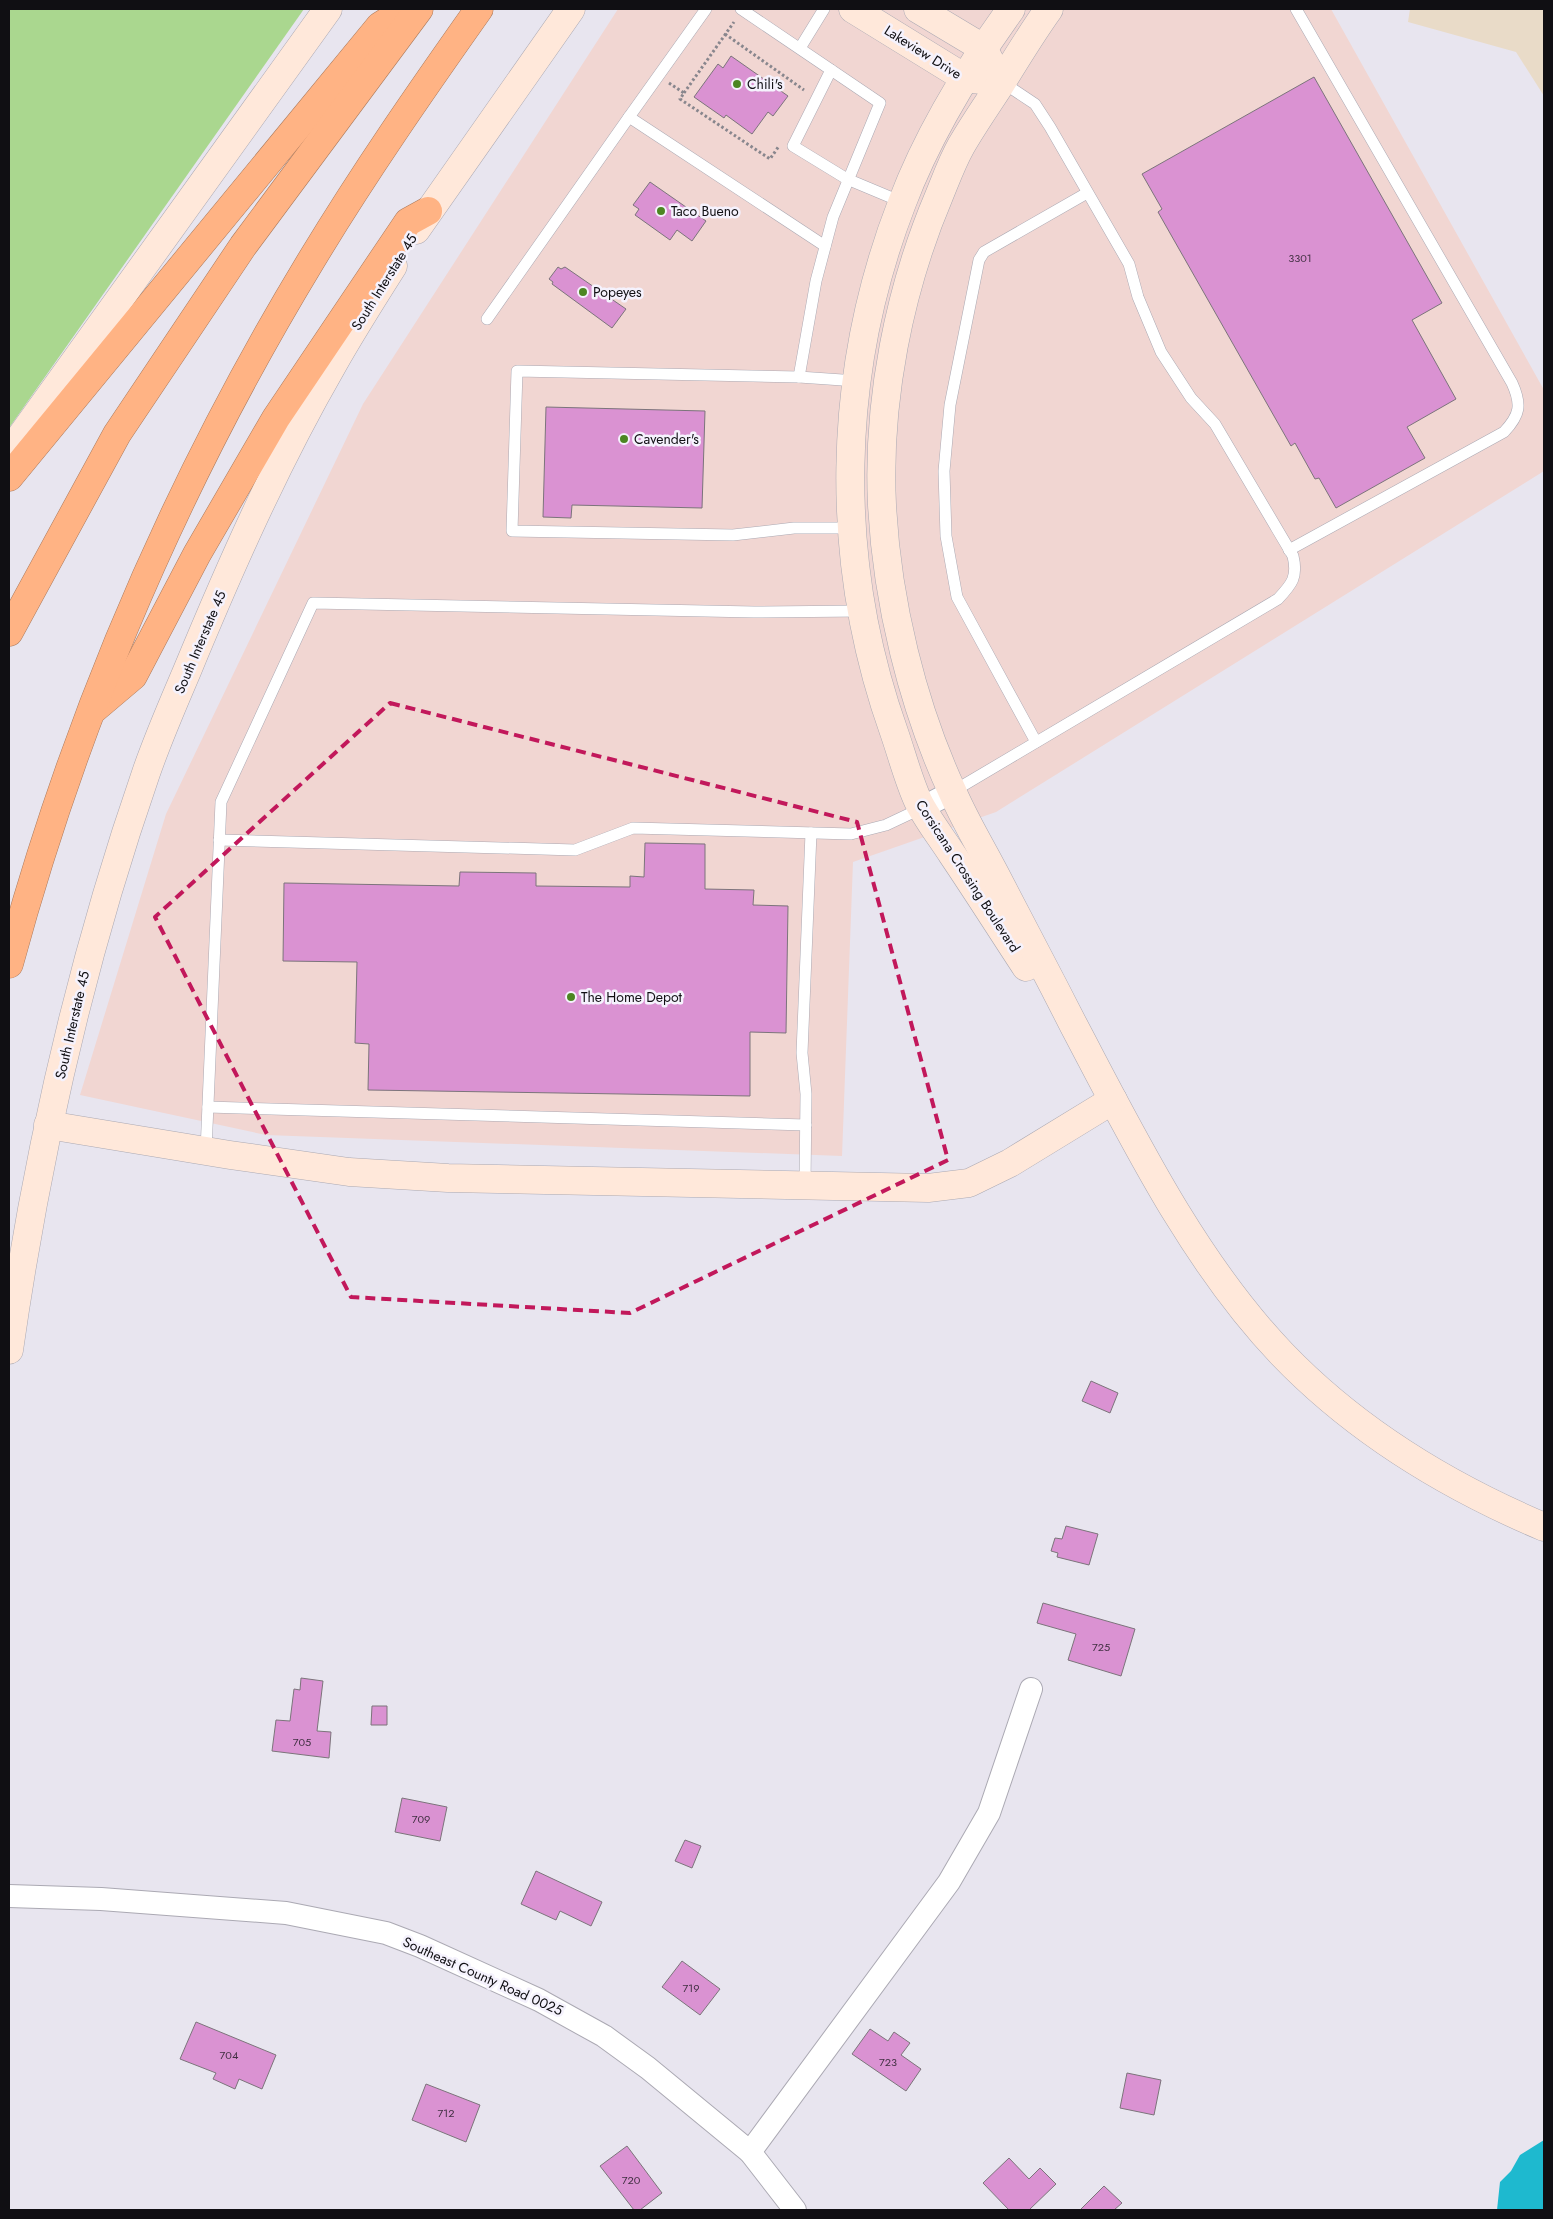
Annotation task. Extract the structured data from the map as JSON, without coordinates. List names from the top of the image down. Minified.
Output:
{"streets":{"street":["Lakeview Drive","South Interstate 45","Corsicana Crossing Boulevard","Southeast County Road 0025"]},"crossings":[["Lakeview Drive","Corsicana Crossing Boulevard"]],"places":["Chili's","Taco Bueno","Popeyes","Cavender's","The Home Depot"],"house_numbers":["3301","725","705","709","719","704","723","712","720"]}
